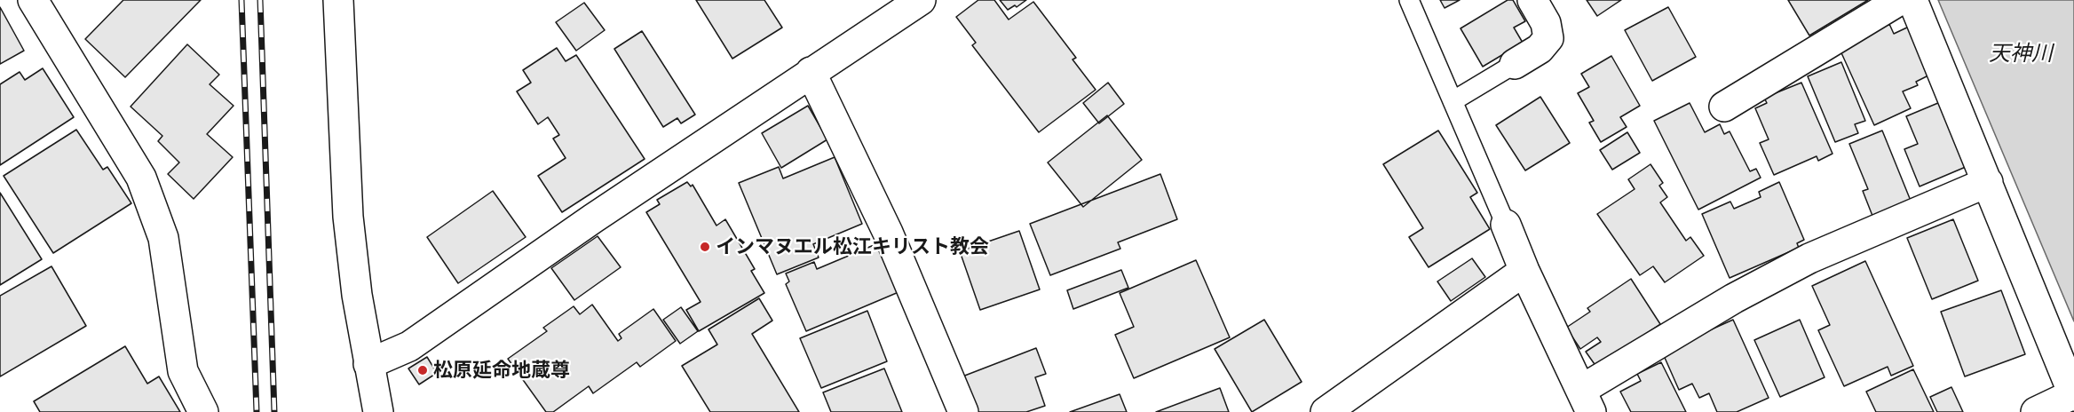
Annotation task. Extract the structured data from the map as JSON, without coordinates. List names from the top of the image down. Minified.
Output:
{"water":["天神川"],"places":["インマヌエル松江キリスト教会","松原延命地蔵尊"]}
